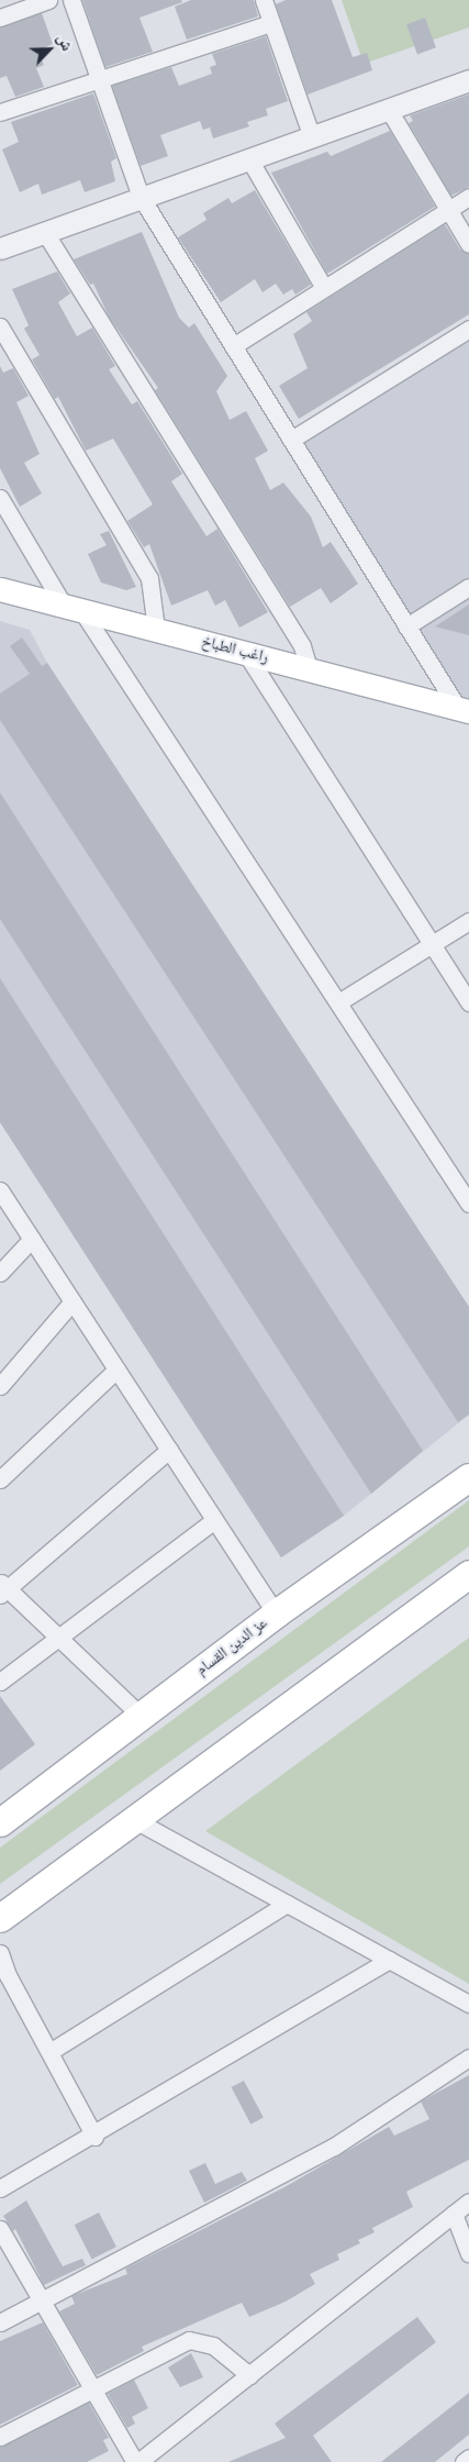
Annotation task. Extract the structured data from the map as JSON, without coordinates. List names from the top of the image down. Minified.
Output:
{"streets":{"highway":["عز الدين القسام"],"main road":["راغب الطباخ"]},"north":"top right"}
